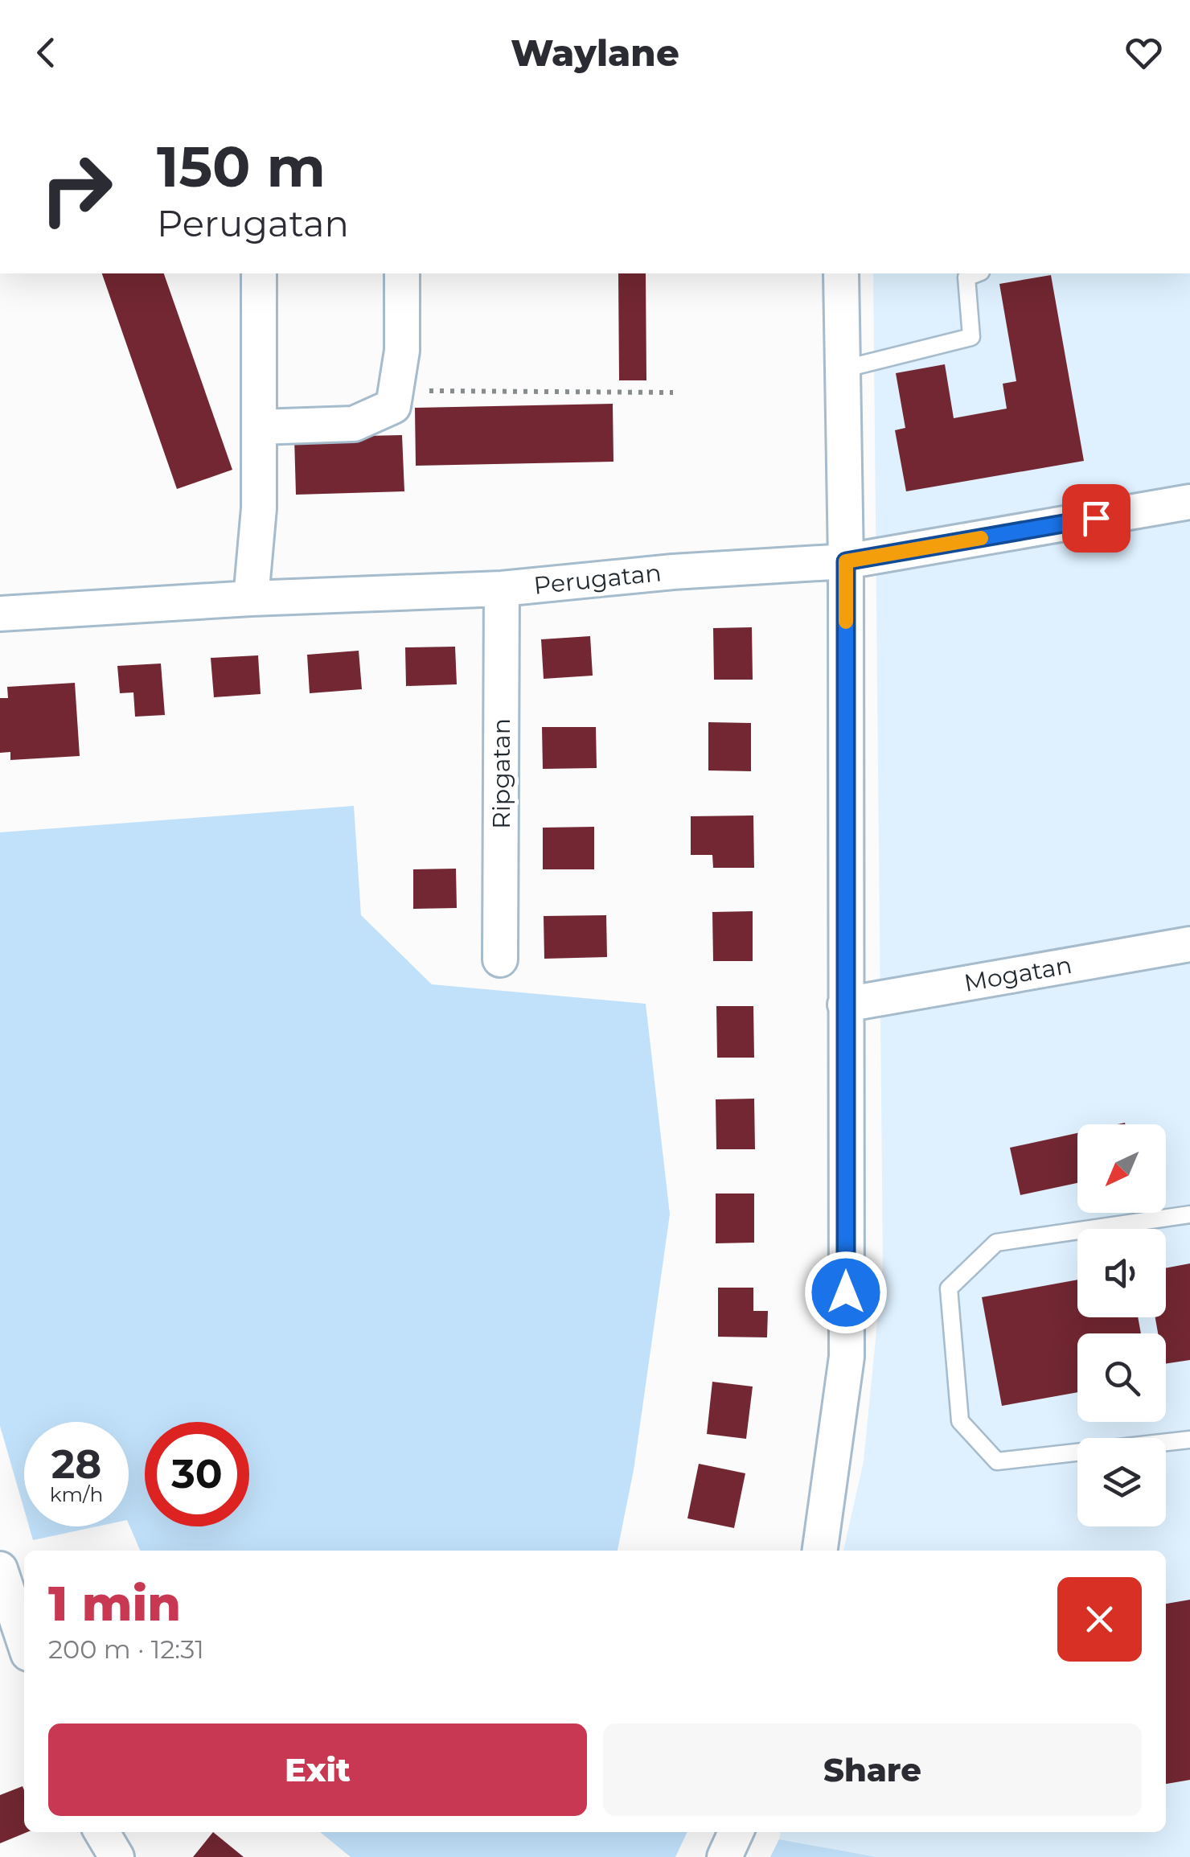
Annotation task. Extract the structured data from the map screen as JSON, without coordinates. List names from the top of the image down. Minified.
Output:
{"streets":{"street":["Perugatan","Ripgatan","Mogatan"]},"crossings":[["Perugatan","Ripgatan"]],"north":"bottom left","page":{"header":"Waylane","turn":["150 m","Perugatan"],"speed":"28 km/h","limit":"30","heading":["1 min","200 m · 12:31"],"buttons":["Exit","Share"]}}
